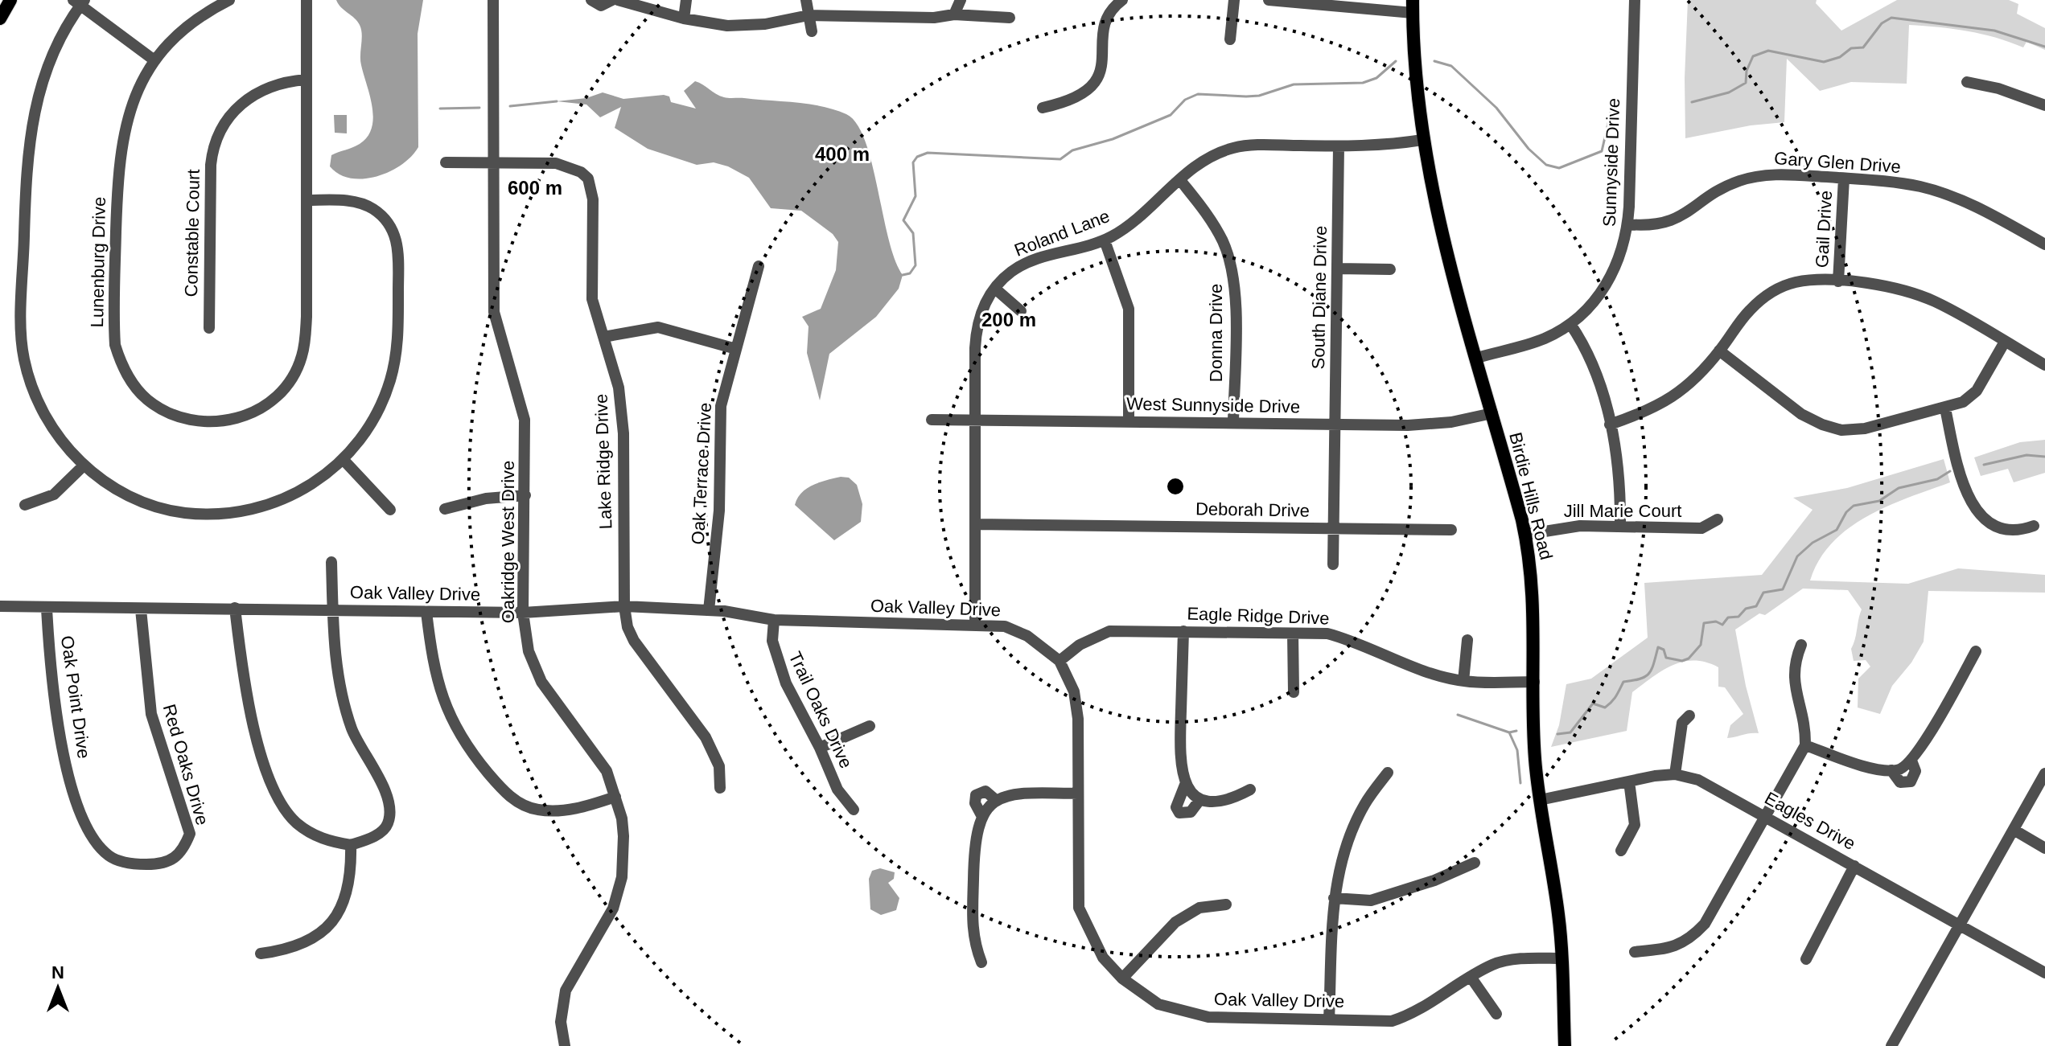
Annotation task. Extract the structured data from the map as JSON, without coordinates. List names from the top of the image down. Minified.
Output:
{"streets":{"main road":["Birdie Hills Road"],"street":["Sunnyside Drive","Gary Glen Drive","Gail Drive","Constable Court","Roland Lane","Lunenburg Drive","South Diane Drive","Donna Drive","West Sunnyside Drive","Lake Ridge Drive","Oak Terrace Drive","Deborah Drive","Jill Marie Court","Oakridge West Drive","Oak Valley Drive","Eagle Ridge Drive","Oak Point Drive","Trail Oaks Drive","Red Oaks Drive","Eagles Drive"]},"crossings":[["Sunnyside Drive","Gary Glen Drive"],["Sunnyside Drive","Birdie Hills Road"],["Gary Glen Drive","Gail Drive"],["Constable Court","Lunenburg Drive"],["Roland Lane","South Diane Drive"],["Roland Lane","Donna Drive"],["Roland Lane","West Sunnyside Drive"],["Roland Lane","Birdie Hills Road"],["Roland Lane","Deborah Drive"],["Roland Lane","Oak Valley Drive"],["South Diane Drive","West Sunnyside Drive"],["South Diane Drive","Deborah Drive"],["Donna Drive","West Sunnyside Drive"],["West Sunnyside Drive","Birdie Hills Road"],["Lake Ridge Drive","Oakridge West Drive"],["Lake Ridge Drive","Oak Valley Drive"],["Oak Terrace Drive","Oak Valley Drive"],["Birdie Hills Road","Jill Marie Court"],["Birdie Hills Road","Oak Valley Drive"],["Birdie Hills Road","Eagle Ridge Drive"],["Birdie Hills Road","Eagles Drive"],["Oakridge West Drive","Oak Valley Drive"],["Oak Valley Drive","Eagle Ridge Drive"],["Oak Valley Drive","Oak Point Drive"],["Oak Valley Drive","Trail Oaks Drive"],["Oak Valley Drive","Red Oaks Drive"],["Oak Point Drive","Red Oaks Drive"]],"north":"top","rings":["400 m","600 m","200 m"]}
